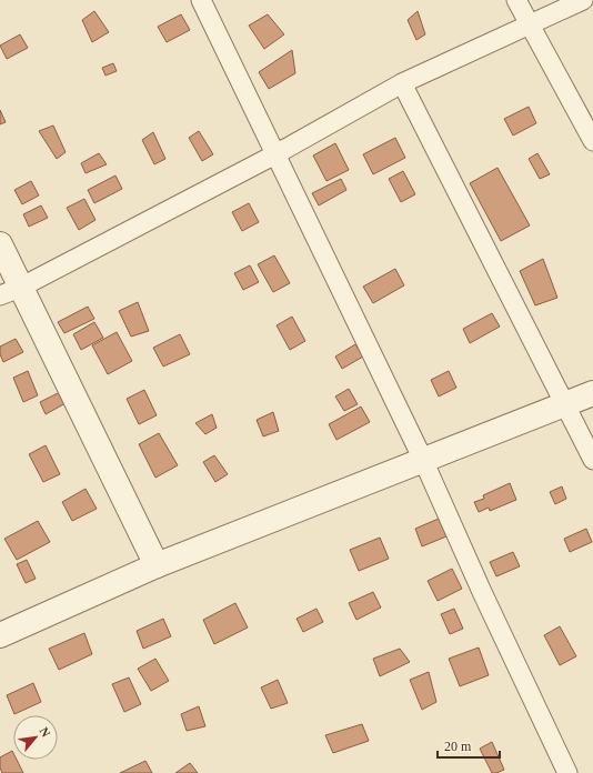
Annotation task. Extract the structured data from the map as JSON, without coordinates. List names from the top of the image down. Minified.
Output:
{"scale_bar":"20 m","north":"top right"}
